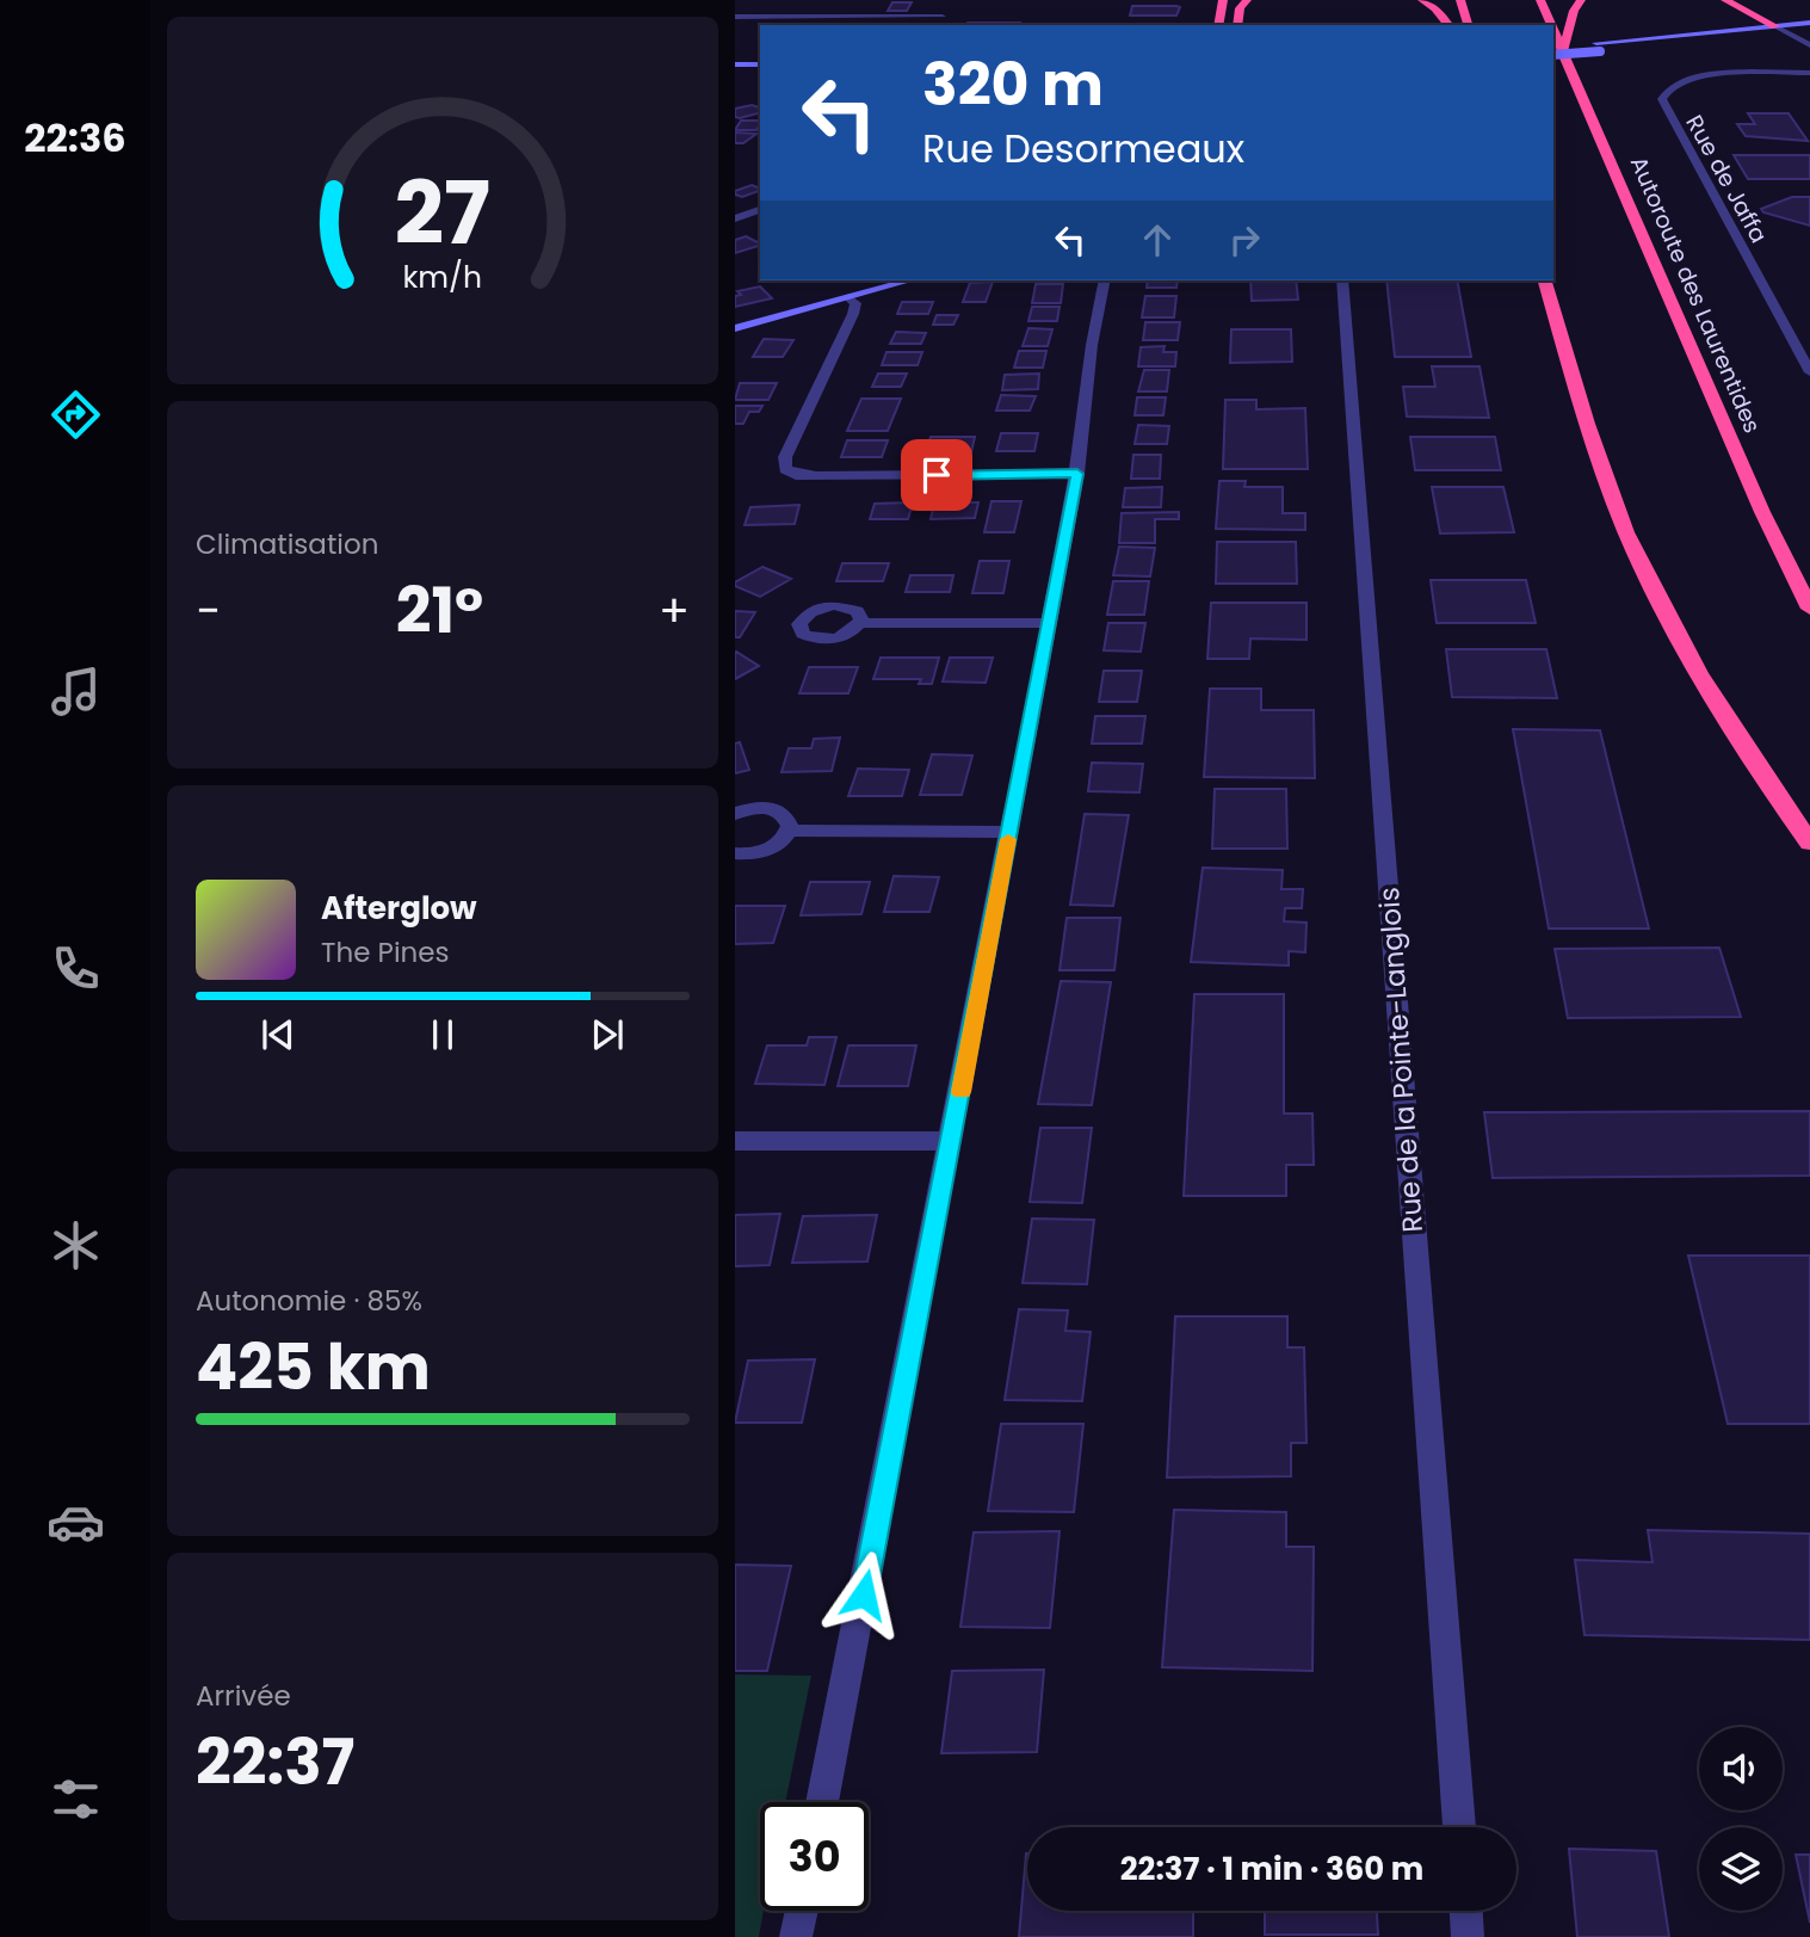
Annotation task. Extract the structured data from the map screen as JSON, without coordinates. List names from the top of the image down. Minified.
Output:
{"streets":{"highway":["Autoroute des Laurentides"],"street":["Rue de Jaffa","Rue de la Pointe-Langlois"]},"page":{"tabs":"22:36","turn":["320 m","Rue Desormeaux"],"tile":["Climatisation",["Autonomie · 85%","425 km"],["Arrivée","22:37"]],"heat":["−","21°","+"],"song":["Afterglow","The Pines"],"limit":"30","trip":"22:37 · 1 min · 360 m","gauge":["27","km/h"]}}
